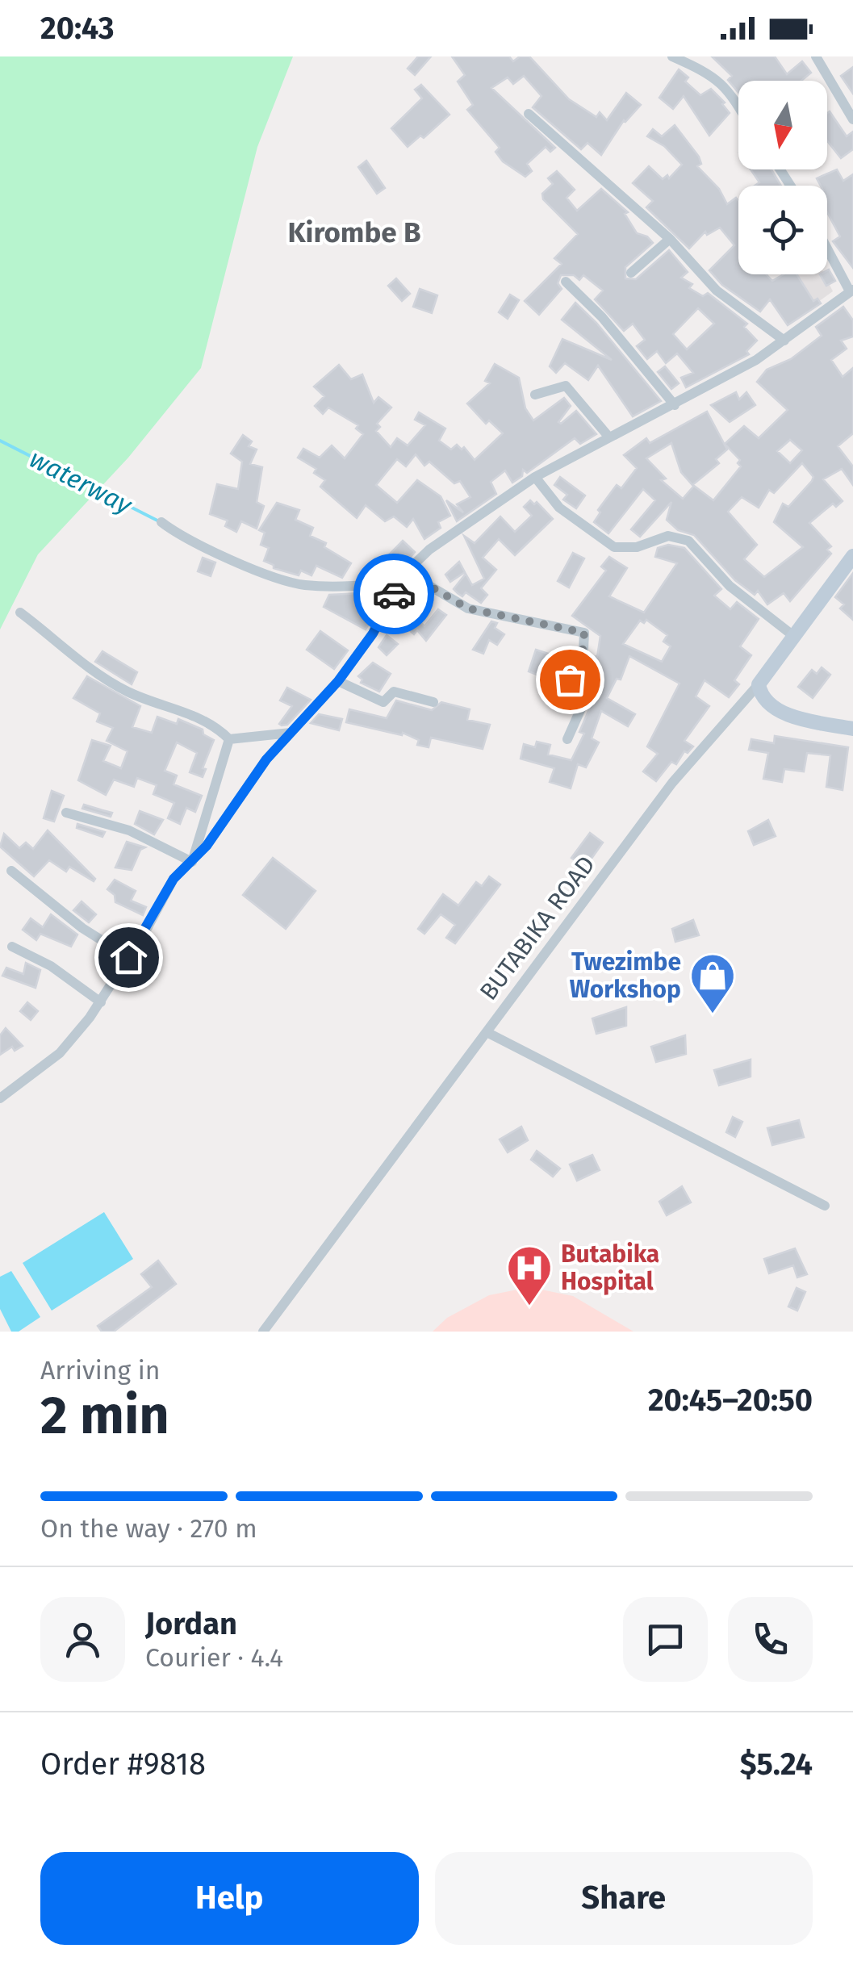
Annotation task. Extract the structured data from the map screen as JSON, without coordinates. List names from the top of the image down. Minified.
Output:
{"streets":{"main road":["BUTABIKA ROAD"]},"districts":["Kirombe B"],"water":["waterway"],"places":{"shop":["Twezimbe Workshop"],"hospital":["Butabika Hospital"]},"north":"bottom","page":{"status":"20:43","heading":["2 min","Arriving in","20:45–20:50"],"panel":["Jordan","Courier · 4.4","Order #9818","$5.24"],"bar":"On the way · 270 m","buttons":["Help","Share"]}}
